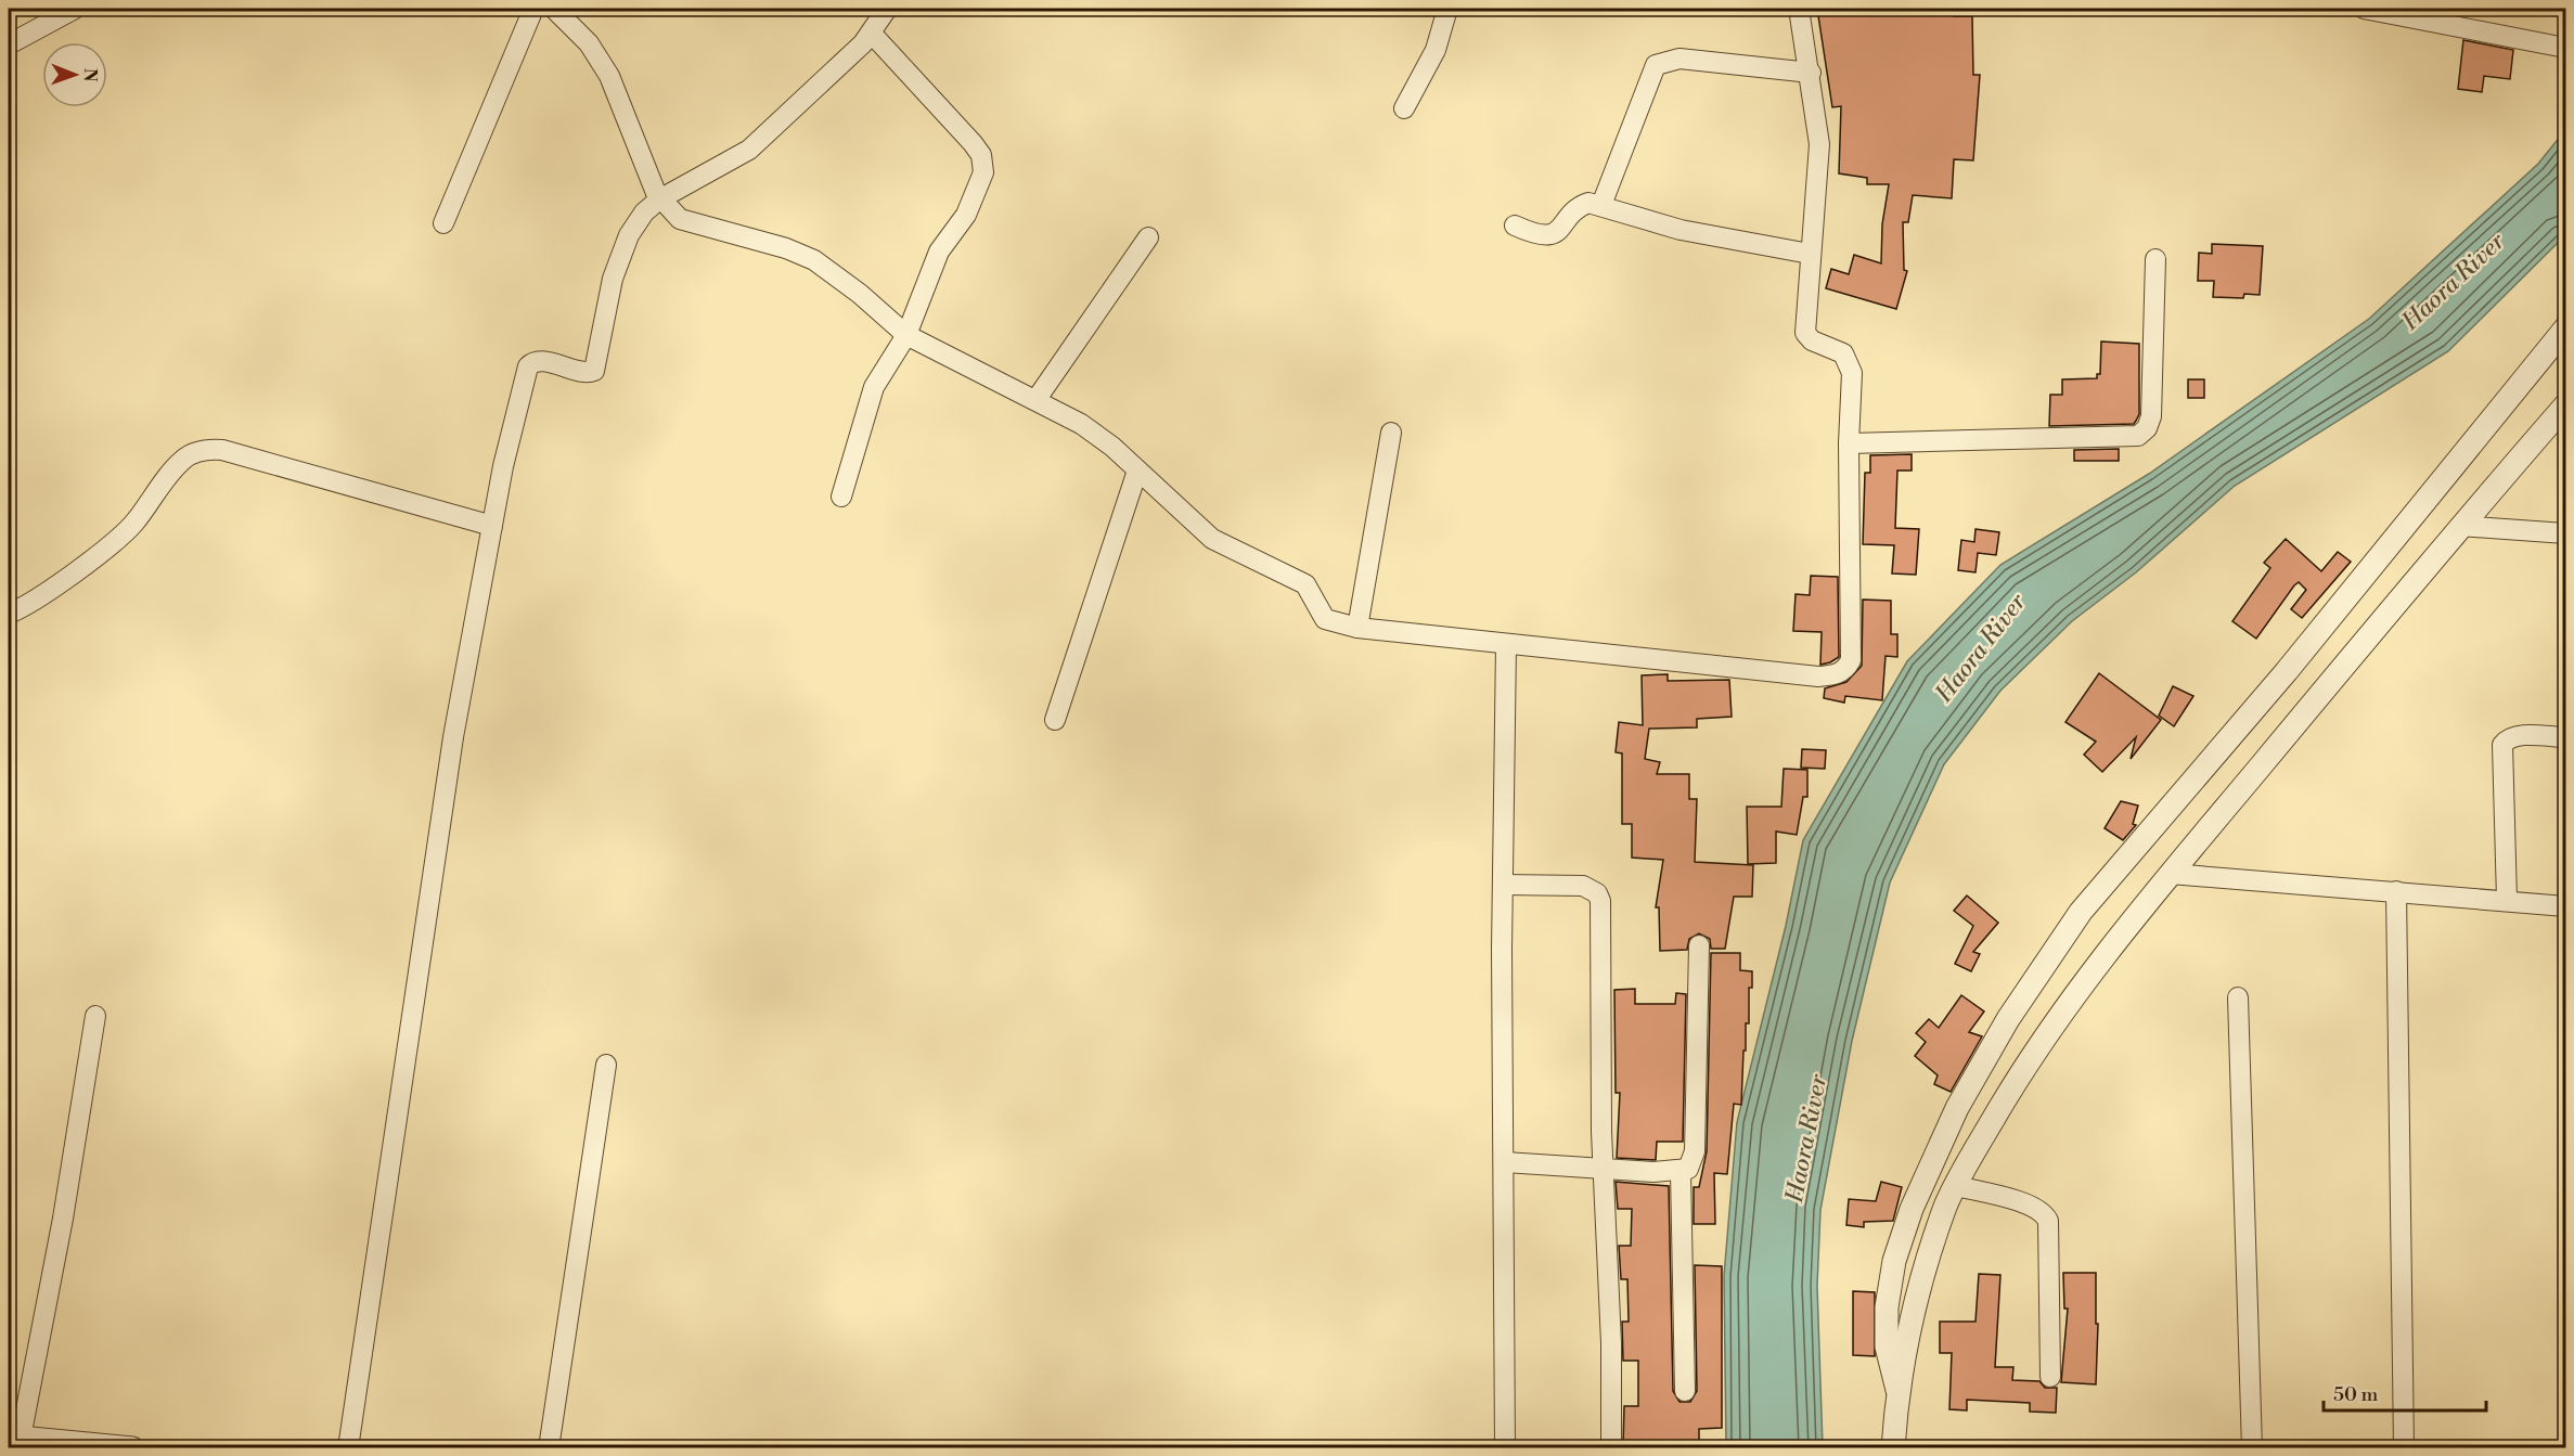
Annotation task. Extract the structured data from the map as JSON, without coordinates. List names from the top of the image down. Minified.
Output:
{"water":["Haora River"],"scale_bar":"50 m","north":"right"}
